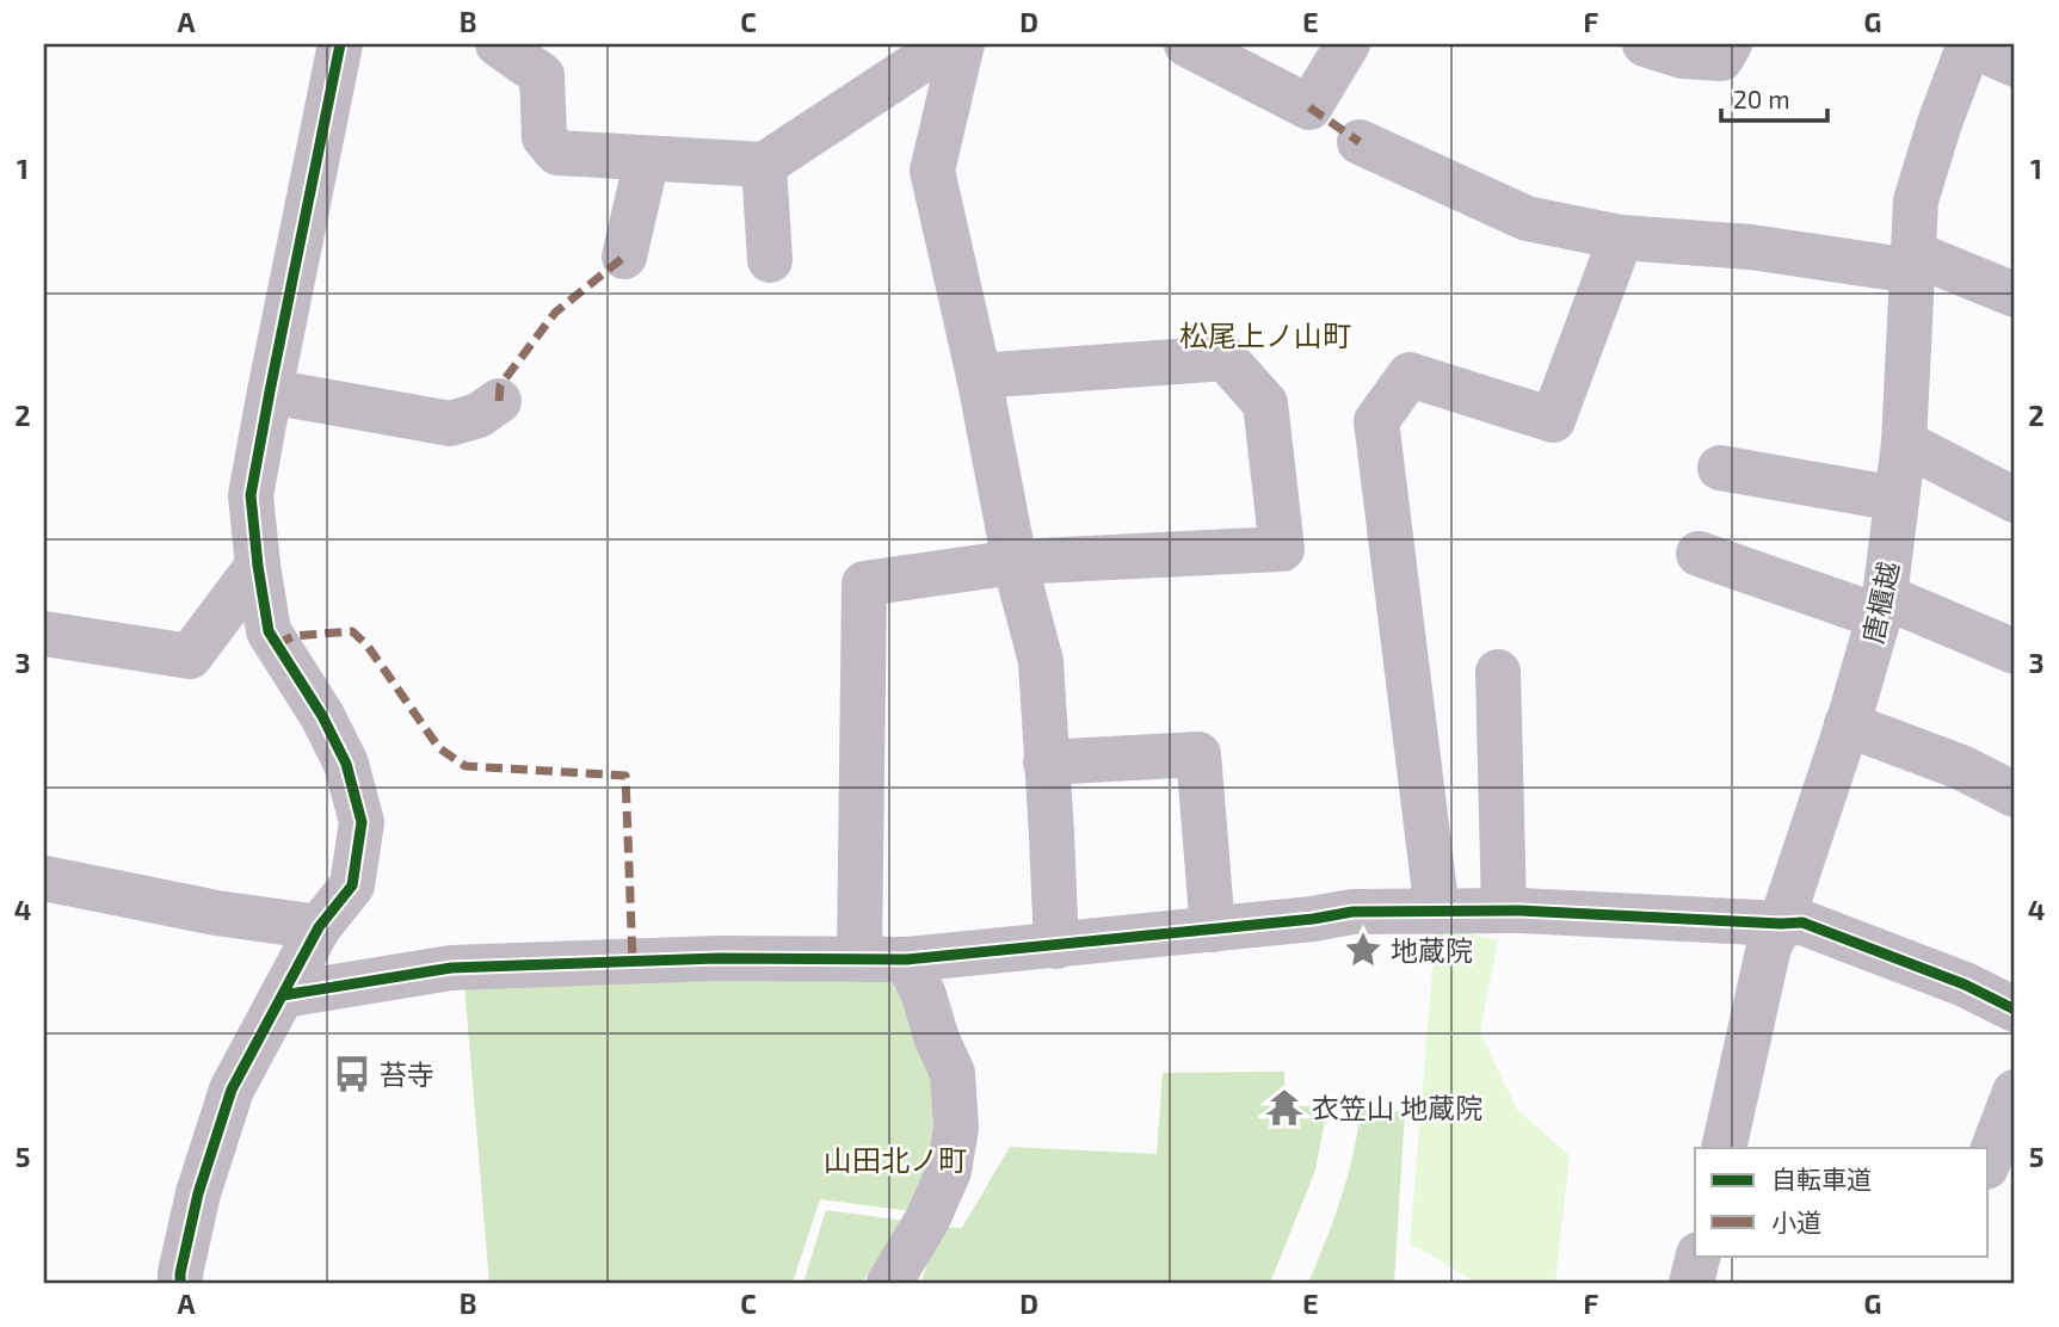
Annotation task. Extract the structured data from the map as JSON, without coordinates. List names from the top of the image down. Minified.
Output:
{"streets":{"street":["唐櫃越"]},"districts":["松尾上ノ山町","山田北ノ町"],"places":{"place":["地蔵院"],"bus stop":["苔寺"],"temple":["衣笠山 地蔵院"]},"legend":["自転車道","小道"],"scale_bar":"20 m","grid":{"columns":["A","B","C","D","E","F","G"],"rows":["1","2","3","4","5"]}}
